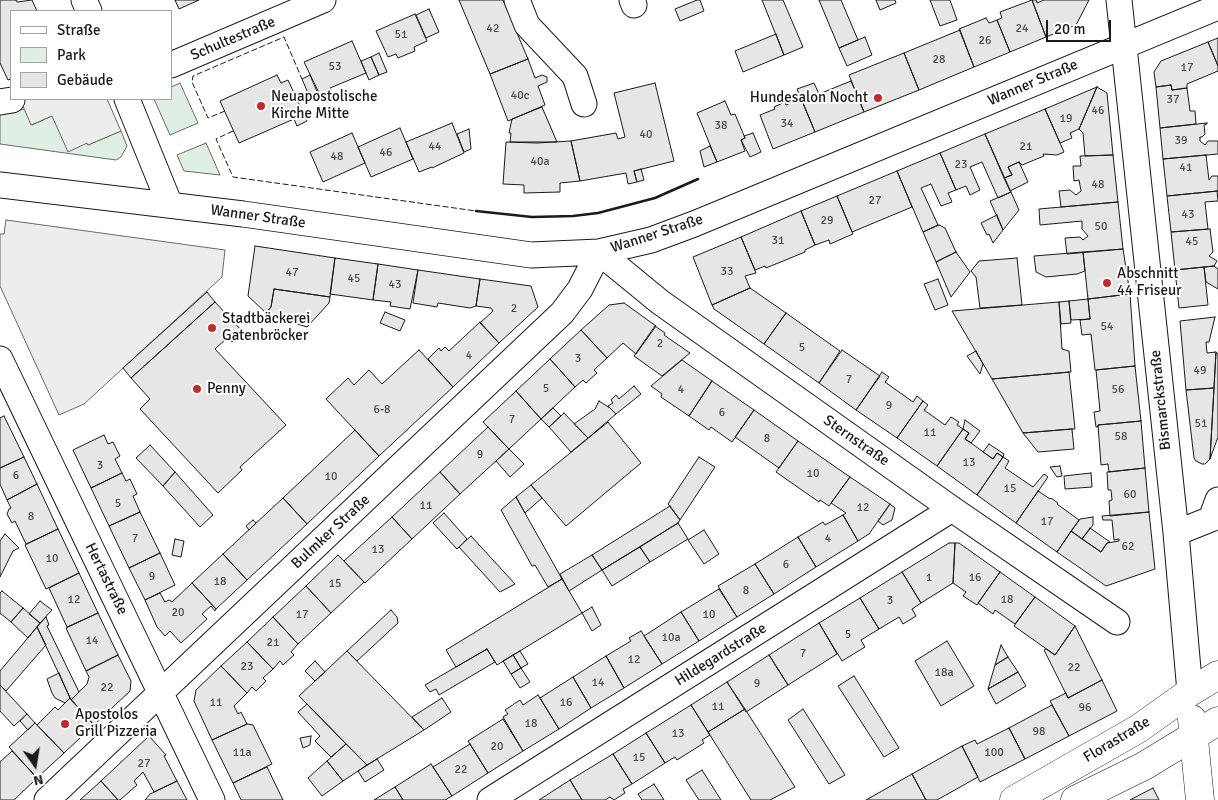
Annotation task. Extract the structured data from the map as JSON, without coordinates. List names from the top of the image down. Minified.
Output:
{"streets":{"main road":["Bismarckstraße","Florastraße"],"street":["Schultestraße","Wanner Straße","Sternstraße","Bulmker Straße","Hertastraße","Hildegardstraße"]},"crossings":[["Wanner Straße","Bismarckstraße"],["Wanner Straße","Sternstraße"],["Wanner Straße","Bulmker Straße"],["Bismarckstraße","Florastraße"],["Sternstraße","Bulmker Straße"],["Sternstraße","Hildegardstraße"],["Bulmker Straße","Hertastraße"]],"places":["Hundesalon Nocht","Neuapostolische Kirche Mitte","Abschnitt 44 Friseur","Stadtbäckerei Gatenbröcker","Penny","Apostolos Grill Pizzeria"],"house_numbers":["42","24","51","26","28","53","17","40c","37","46","19","34","38","40","39","44","21","46","48","40a","23","41","48","27","43","29","50","31","45","33","47","45","43","2","54","2","5","4","3","49","7","5","4","56","9","6-8","6","7","51","11","58","8","9","13","3","10","6","10","15","60","5","11","12","8","17","7","4","62","13","10","6","9","1","16","18","15","8","12","18","3","20","17","10","5","10a","14","21","7","12","23","22","18a","14","9","22","11","16","11","96","18","98","13","20","11a","100","15","27","22"],"legend":["Straße","Park","Gebäude"],"scale_bar":"20 m","north":"bottom"}
